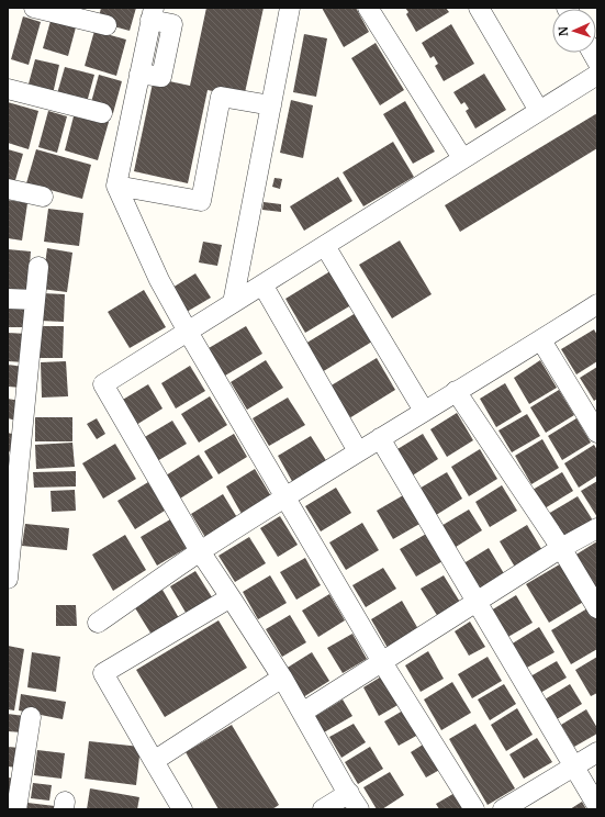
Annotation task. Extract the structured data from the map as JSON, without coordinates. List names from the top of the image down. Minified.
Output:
{"north":"left"}
